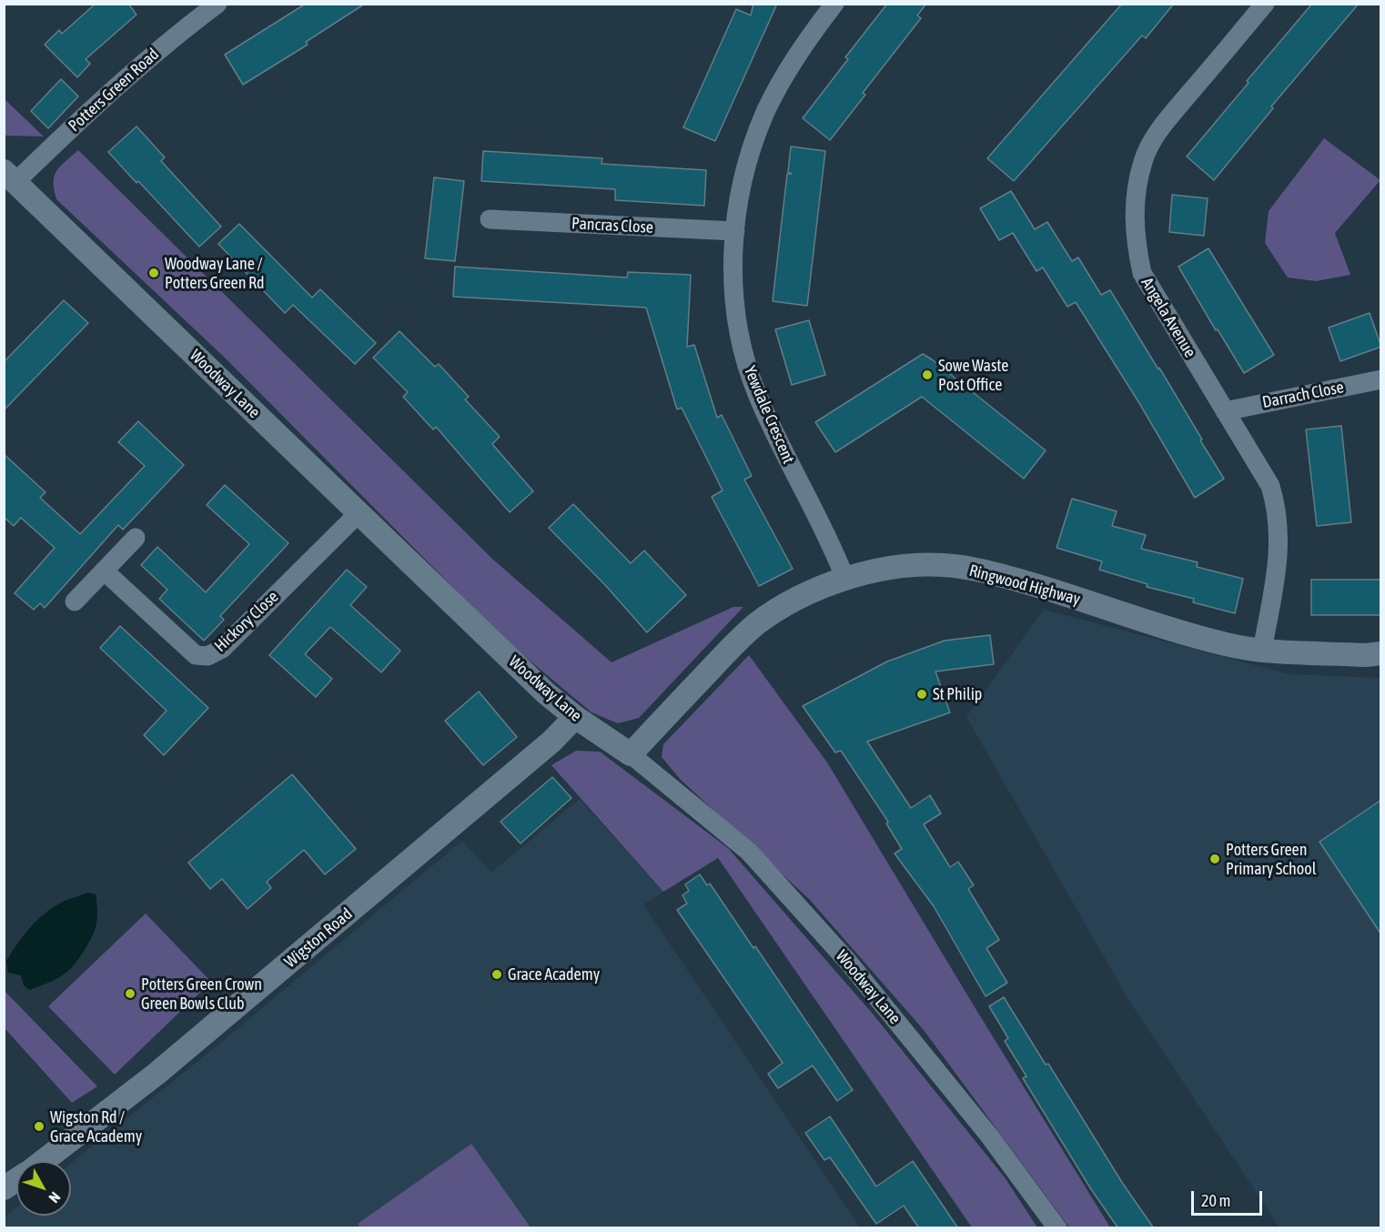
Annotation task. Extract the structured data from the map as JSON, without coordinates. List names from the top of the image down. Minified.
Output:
{"streets":{"street":["Potters Green Road","Pancras Close","Angela Avenue","Woodway Lane","Darrach Close","Yewdale Crescent","Ringwood Highway","Hickory Close","Wigston Road"]},"crossings":[["Potters Green Road","Woodway Lane"],["Pancras Close","Yewdale Crescent"],["Angela Avenue","Darrach Close"],["Angela Avenue","Ringwood Highway"],["Woodway Lane","Ringwood Highway"],["Woodway Lane","Hickory Close"],["Woodway Lane","Wigston Road"],["Yewdale Crescent","Ringwood Highway"]],"places":["Woodway Lane / Potters Green Rd","Sowe Waste Post Office","St Philip","Potters Green Primary School","Grace Academy","Potters Green Crown Green Bowls Club","Wigston Rd / Grace Academy"],"scale_bar":"20 m","north":"bottom right"}
